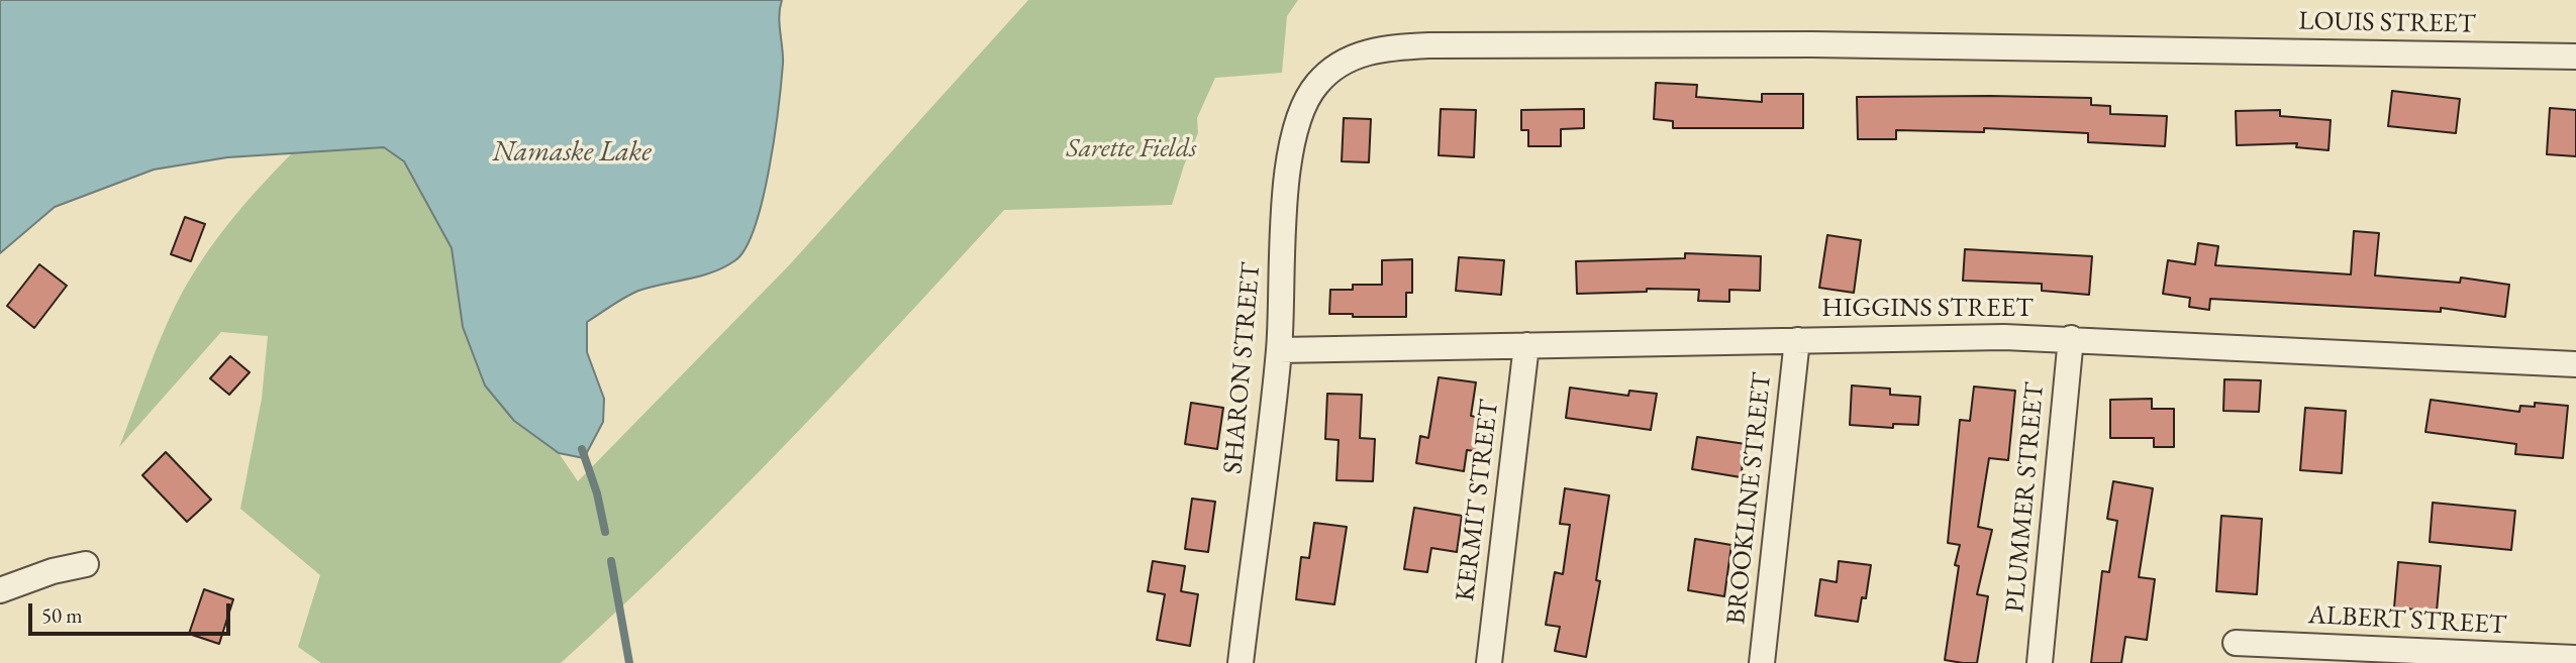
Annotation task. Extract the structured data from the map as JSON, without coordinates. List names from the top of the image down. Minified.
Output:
{"streets":{"street":["LOUIS STREET","HIGGINS STREET","SHARON STREET","PLUMMER STREET","BROOKLINE STREET","KERMIT STREET","ALBERT STREET"]},"crossings":[["LOUIS STREET","SHARON STREET"],["HIGGINS STREET","SHARON STREET"],["HIGGINS STREET","PLUMMER STREET"],["HIGGINS STREET","BROOKLINE STREET"],["HIGGINS STREET","KERMIT STREET"]],"water":["Namaske Lake"],"parks":["Sarette Fields"],"scale_bar":"50 m"}
